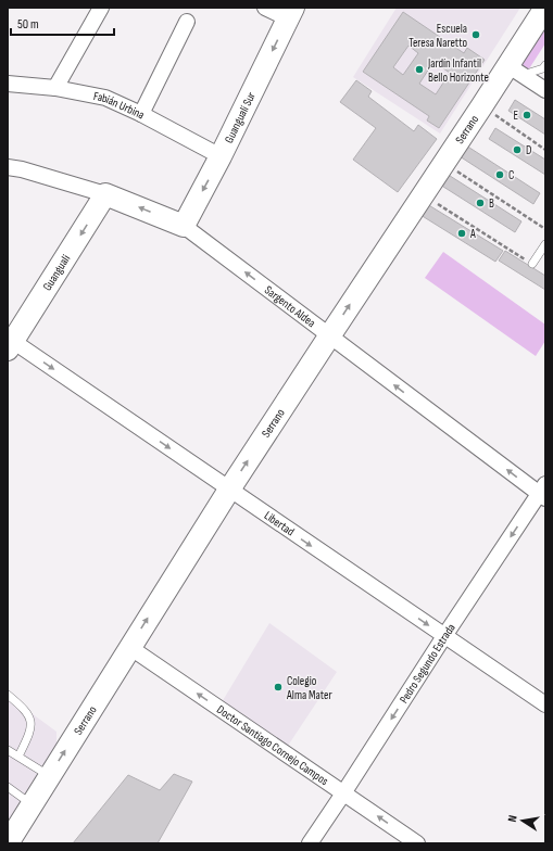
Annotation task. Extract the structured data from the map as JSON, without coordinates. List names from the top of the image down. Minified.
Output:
{"streets":{"street":["Fabián Urbina","Guangualí Sur","Serrano","Guanguali","Sargento Aldea","Libertad","Pedro Segundo Estrada","Doctor Santiago Cornejo Campos"]},"crossings":[["Fabián Urbina","Guangualí Sur"],["Guangualí Sur","Sargento Aldea"],["Serrano","Sargento Aldea"],["Serrano","Libertad"],["Serrano","Doctor Santiago Cornejo Campos"],["Guanguali","Sargento Aldea"],["Guanguali","Libertad"],["Sargento Aldea","Pedro Segundo Estrada"],["Libertad","Pedro Segundo Estrada"],["Pedro Segundo Estrada","Doctor Santiago Cornejo Campos"]],"one_way":["Serrano","Guanguali","Sargento Aldea","Libertad","Pedro Segundo Estrada","Doctor Santiago Cornejo Campos"],"places":["Escuela Teresa Naretto","Jardín Infantil Bello Horizonte","E","D","C","B","A","Colegio Alma Mater"],"scale_bar":"50 m","north":"left"}
